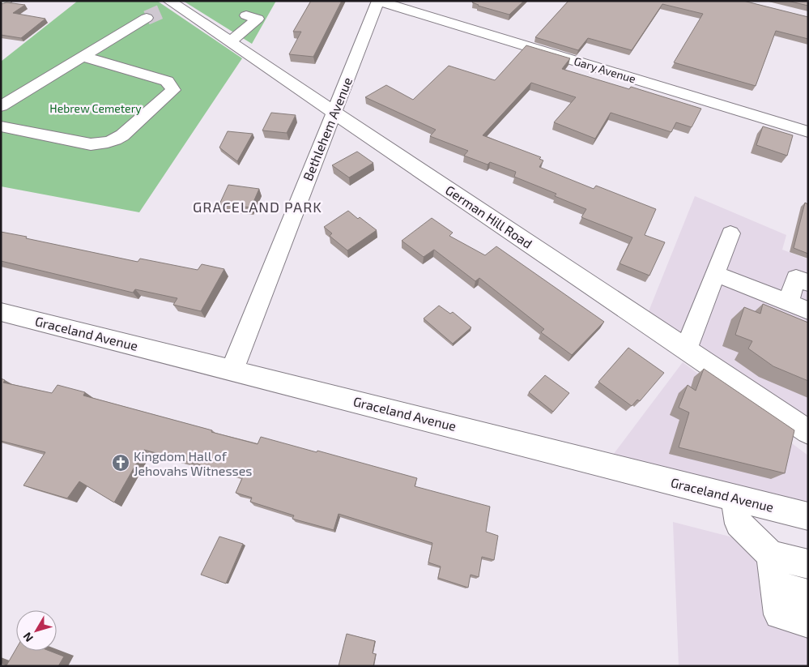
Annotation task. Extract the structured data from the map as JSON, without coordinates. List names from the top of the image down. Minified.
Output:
{"streets":{"street":["Gary Avenue","Bethlehem Avenue","German Hill Road","Graceland Avenue"]},"crossings":[["Gary Avenue","Bethlehem Avenue"],["Bethlehem Avenue","German Hill Road"],["Bethlehem Avenue","Graceland Avenue"]],"districts":["GRACELAND PARK"],"parks":["Hebrew Cemetery"],"places":{"church":["Kingdom Hall of Jehovahs Witnesses"]},"north":"bottom left"}
